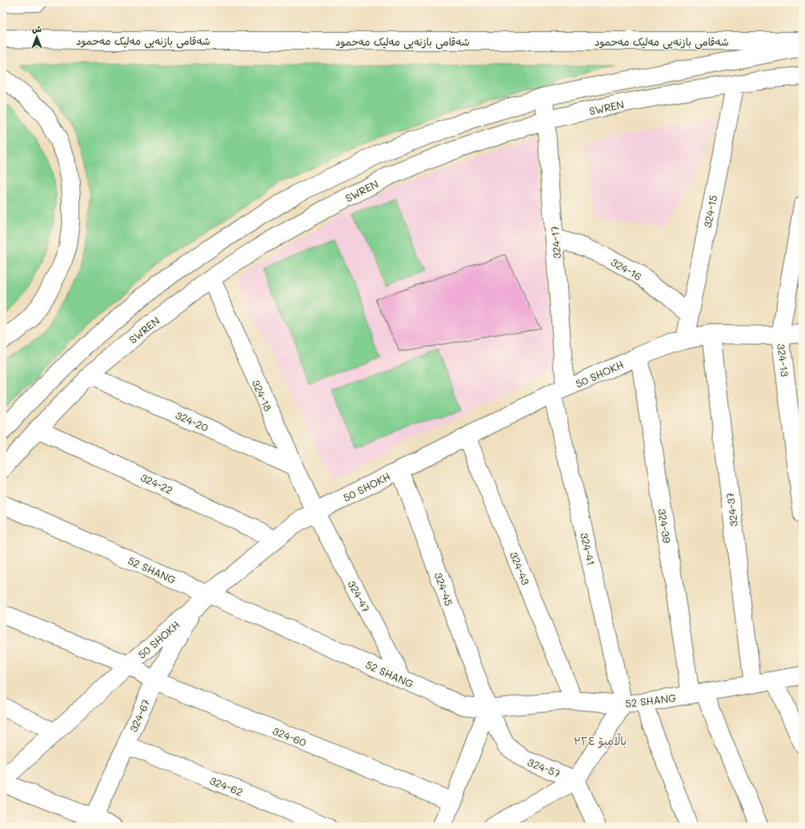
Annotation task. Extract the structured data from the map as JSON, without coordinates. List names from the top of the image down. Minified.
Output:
{"streets":{"main road":["شەقامی بازنەیی مەلیک مەحمود","SWREN","324-15","324-17","324-16","324-13","50 SHOKH","324-18","324-20","324-22","324-37","324-39","324-41","324-43","52 SHANG","324-45","324-47","324-67","324-60","324-57","324-62"]},"crossings":[["SWREN","324-15"],["SWREN","324-17"],["SWREN","324-18"],["SWREN","324-20"],["SWREN","324-22"],["324-15","324-16"],["324-15","50 SHOKH"],["324-17","324-16"],["324-17","50 SHOKH"],["324-17","324-41"],["324-13","50 SHOKH"],["50 SHOKH","324-18"],["50 SHOKH","324-22"],["50 SHOKH","324-37"],["50 SHOKH","324-39"],["50 SHOKH","324-41"],["50 SHOKH","324-43"],["50 SHOKH","52 SHANG"],["50 SHOKH","324-45"],["50 SHOKH","324-47"],["50 SHOKH","324-67"],["50 SHOKH","324-60"],["324-18","324-20"],["324-18","324-47"],["324-37","52 SHANG"],["324-39","52 SHANG"],["324-41","52 SHANG"],["324-43","52 SHANG"],["52 SHANG","324-45"],["52 SHANG","324-47"],["52 SHANG","324-57"],["324-45","324-57"],["324-67","324-60"],["324-67","324-62"]],"districts":["باڵامبۆ ٣٢٤"],"north":"top"}
